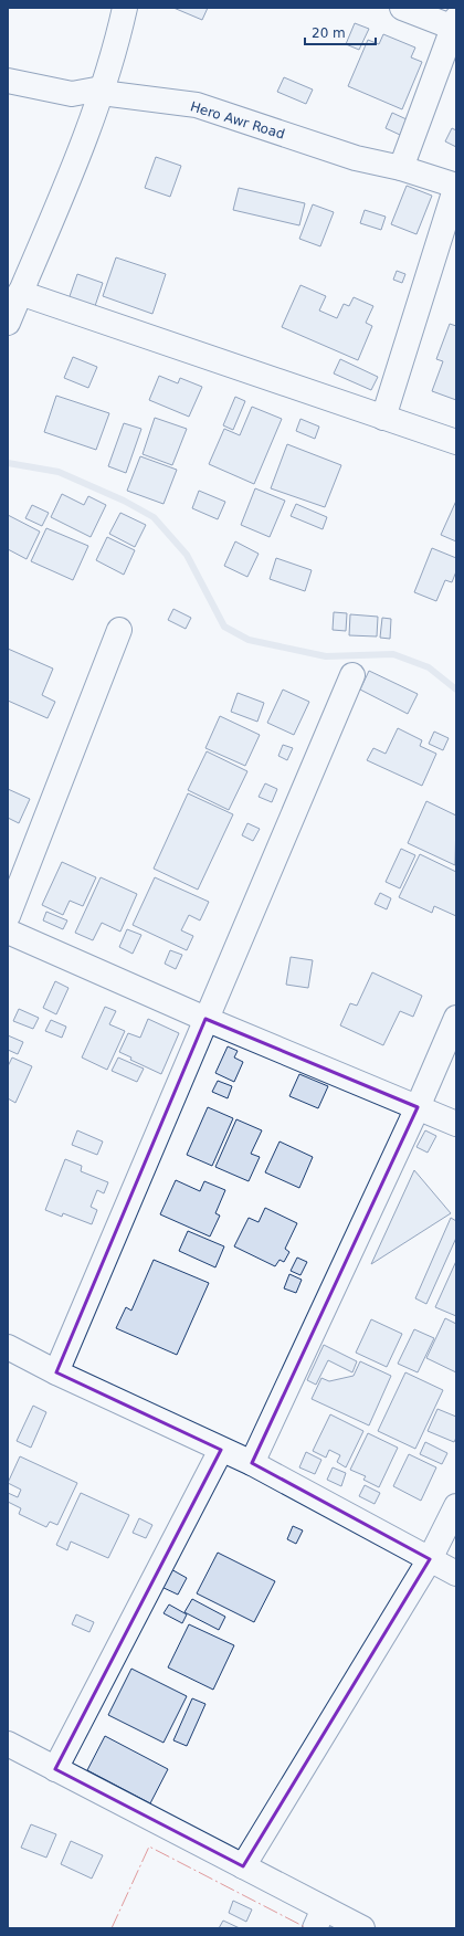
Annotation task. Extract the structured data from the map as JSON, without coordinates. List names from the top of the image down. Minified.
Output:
{"streets":{"street":["Hero Awr Road"]},"scale_bar":"20 m"}
